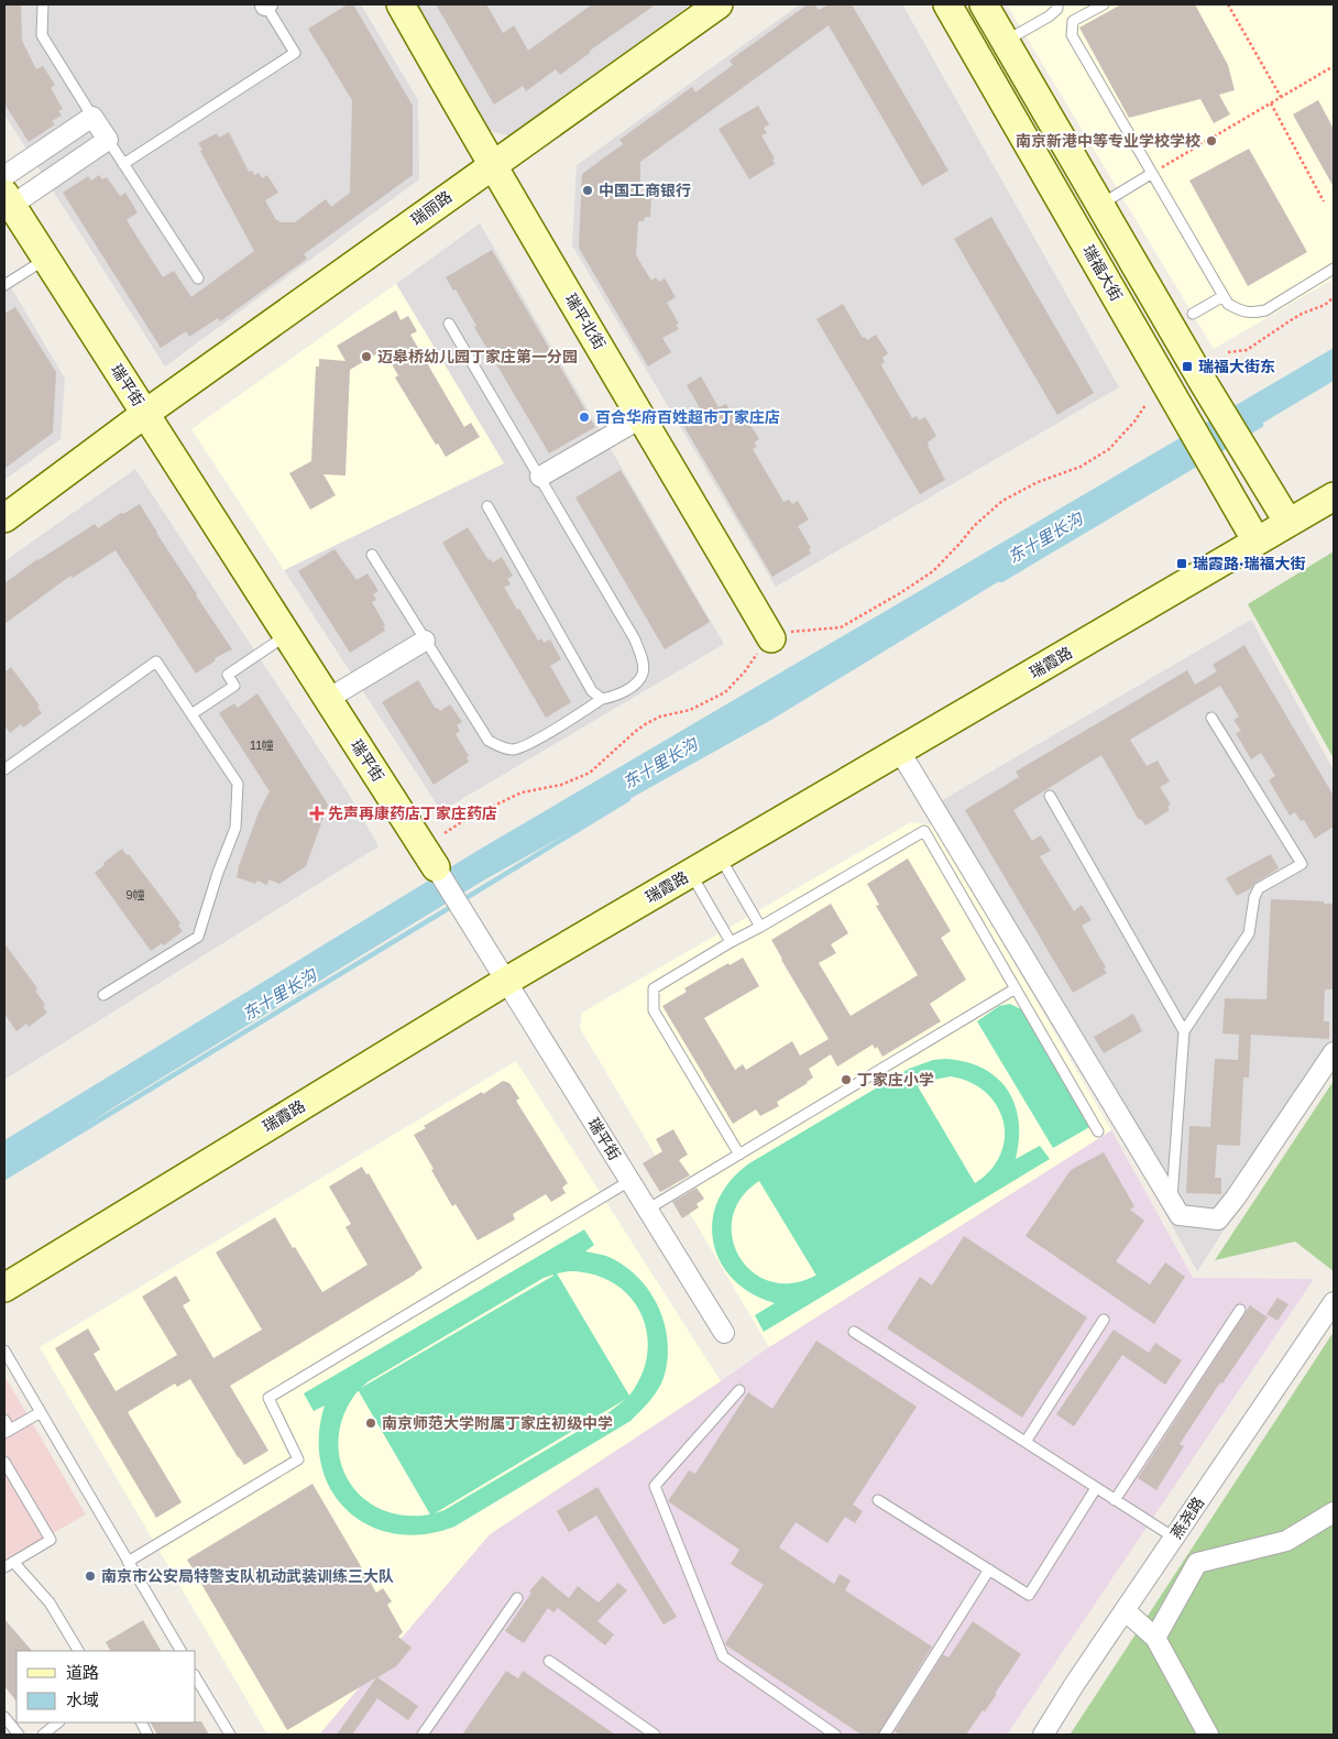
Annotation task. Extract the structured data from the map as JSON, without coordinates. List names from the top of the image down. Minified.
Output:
{"streets":{"street":["瑞丽路","瑞福大街","瑞平北街","瑞平街","瑞霞路","燕尧路"]},"crossings":[["瑞丽路","瑞平北街"],["瑞丽路","瑞平街"],["瑞福大街","瑞霞路"],["瑞平街","瑞霞路"]],"water":["东十里长沟"],"places":{"other":["南京新港中等专业学校学校","中国工商银行","迈皋桥幼儿园丁家庄第一分园","百合华府百姓超市丁家庄店","丁家庄小学","南京师范大学附属丁家庄初级中学","南京市公安局特警支队机动武装训练三大队"],"transit":["瑞福大街东","瑞霞路·瑞福大街"],"health":["先声再康药店丁家庄药店"]},"house_numbers":["11幢","9幢"],"legend":["道路","水域"]}
